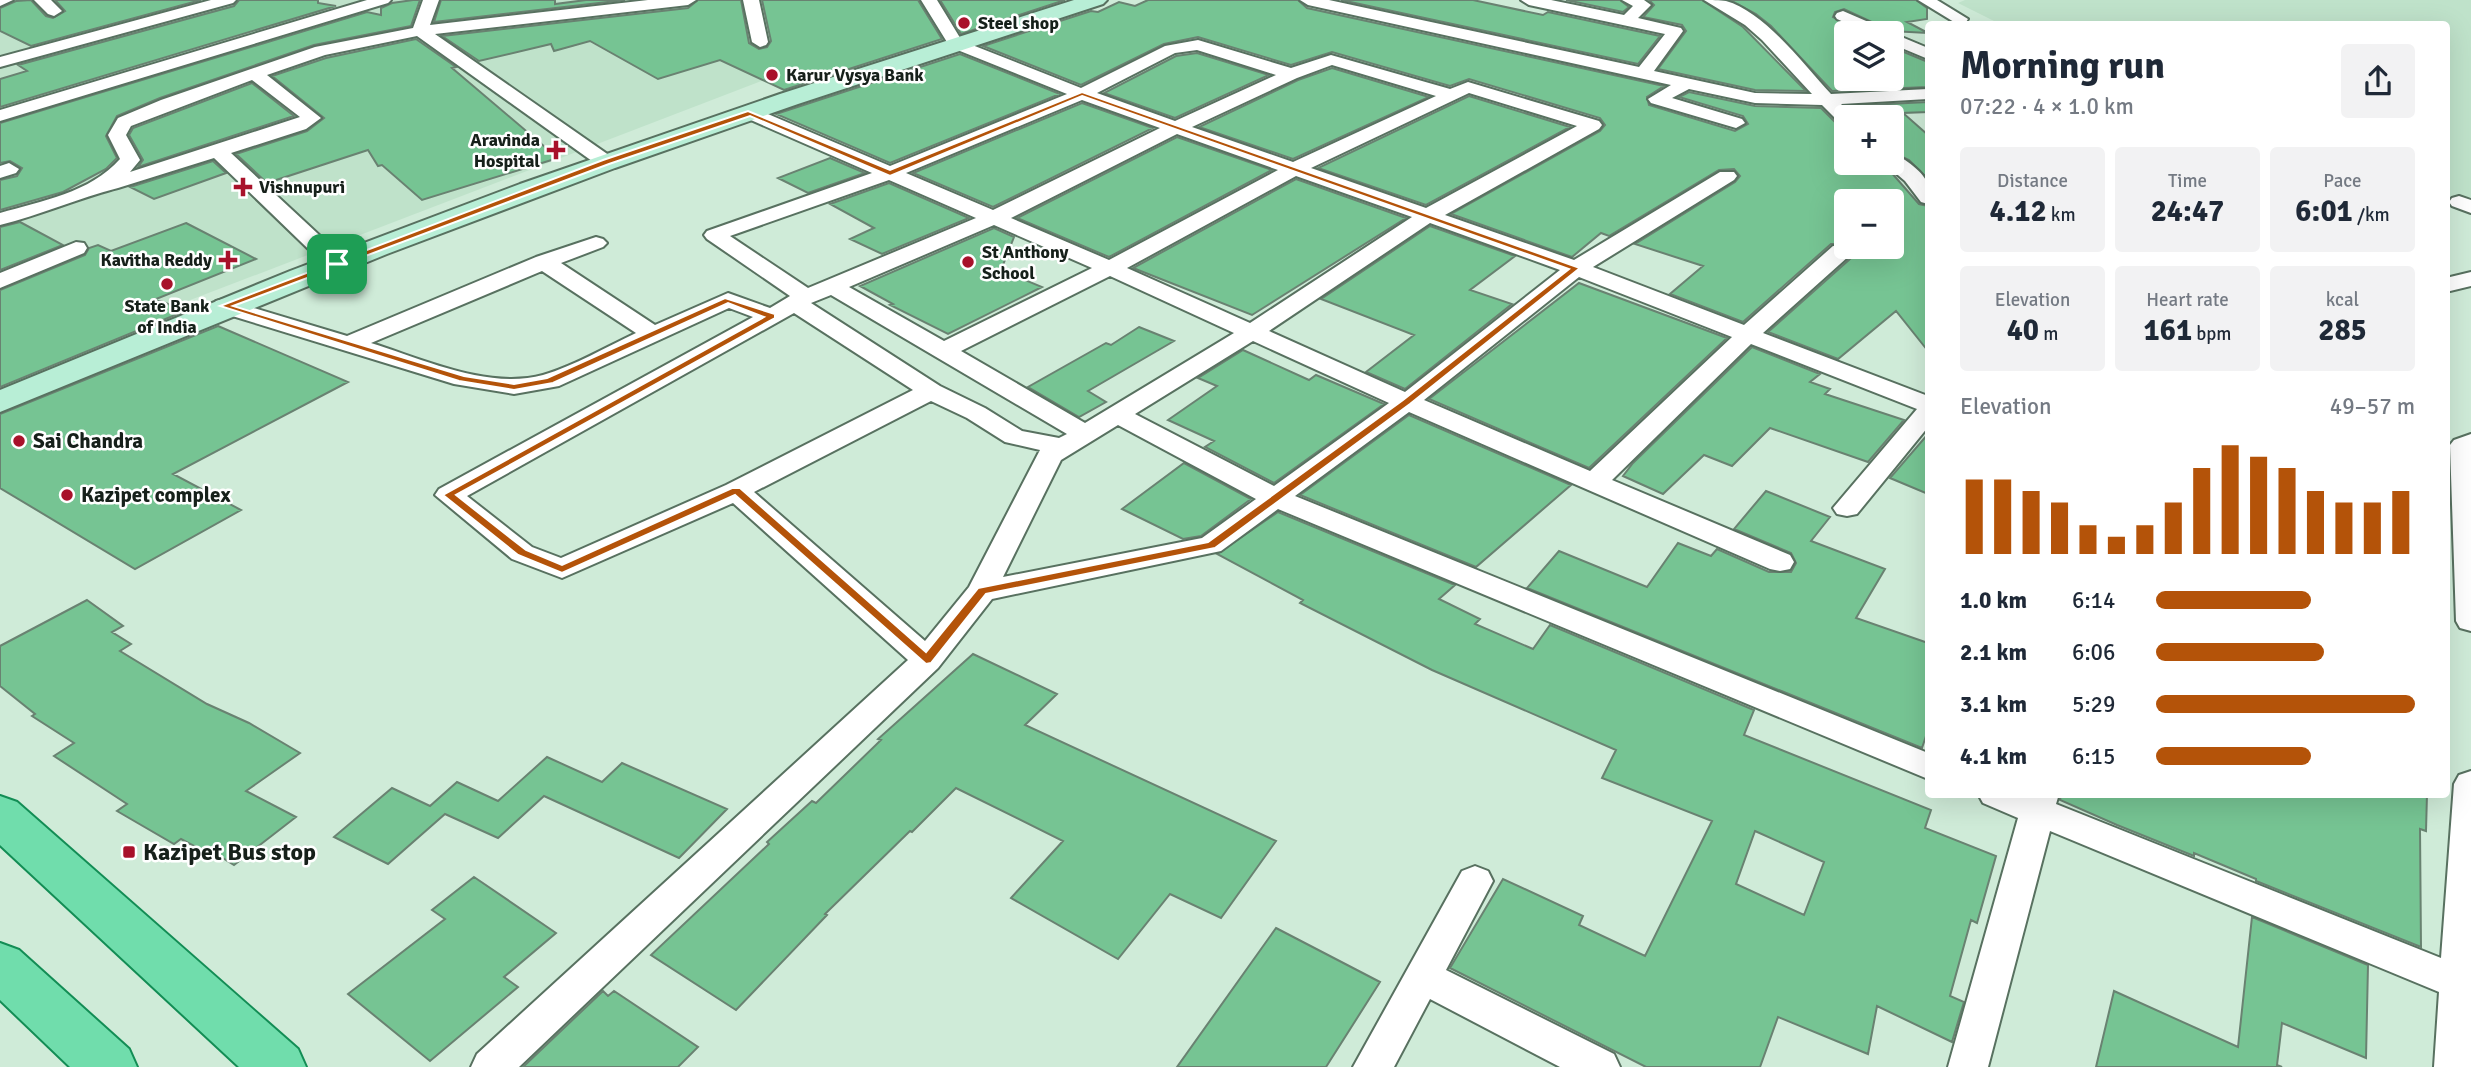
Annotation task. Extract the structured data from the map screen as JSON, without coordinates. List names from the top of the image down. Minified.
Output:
{"places":{"other":["Steel shop","Karur Vysya Bank","St Anthony School","State Bank of India","Sai Chandra","Kazipet complex"],"health":["Aravinda Hospital","Vishnupuri","Kavitha Reddy"],"transit":["Kazipet Bus stop"]},"page":{"map_buttons":["+","−"],"heading":["Morning run","07:22 · 4 × 1.0 km"],"stats":[["Distance","4.12 km"],["Time","24:47"],["Pace","6:01 /km"],["Elevation","40 m"],["Heart rate","161 bpm"],["kcal","285"]],"chart":["Elevation","49–57 m"],"list":[{"name":"1.0 km","note":"6:14"},{"name":"2.1 km","note":"6:06"},{"name":"3.1 km","note":"5:29"},{"name":"4.1 km","note":"6:15"}]}}
